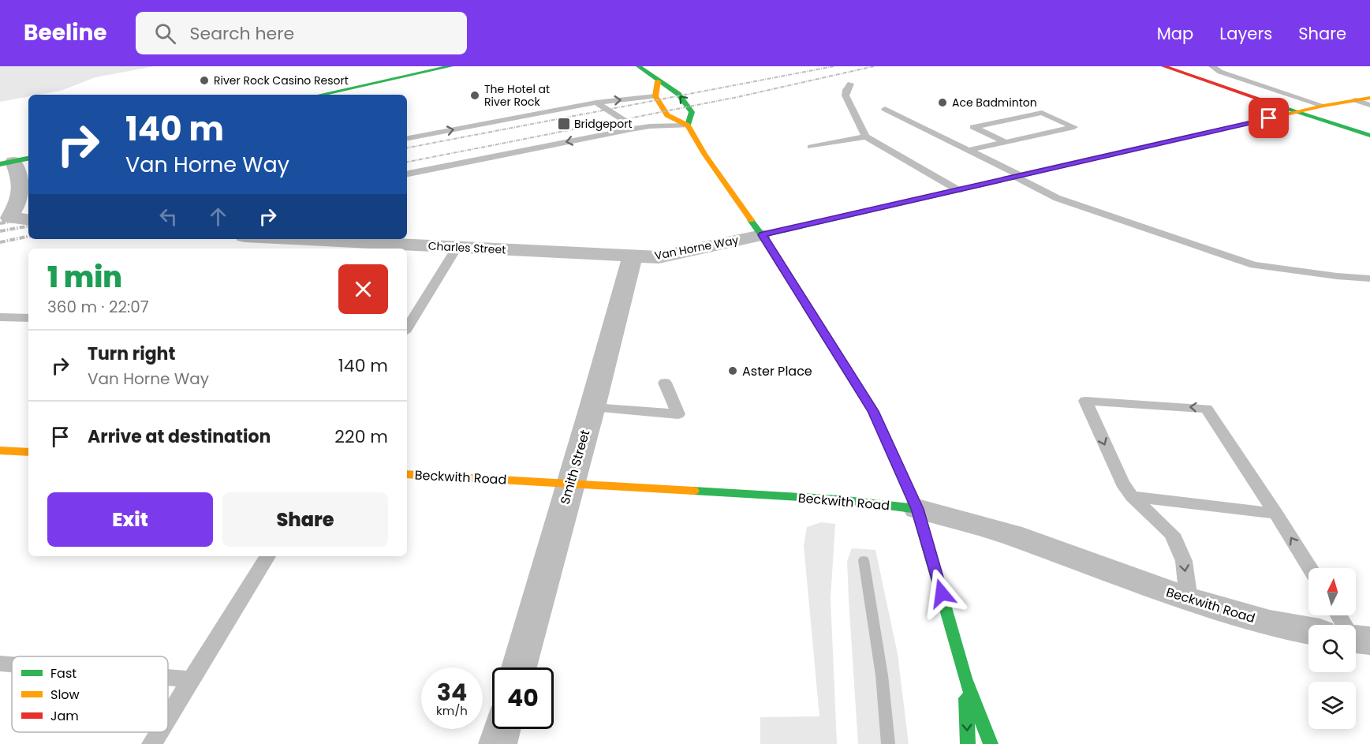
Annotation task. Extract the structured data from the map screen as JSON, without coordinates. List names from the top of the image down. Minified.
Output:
{"streets":{"main road":["Van Horne Way","Beckwith Road"],"street":["Charles Street","Smith Street"]},"crossings":[["Charles Street","Van Horne Way"],["Charles Street","Smith Street"],["Van Horne Way","Smith Street"],["Smith Street","Beckwith Road"]],"places":{"other":["River Rock Casino Resort","The Hotel at River Rock","Ace Badminton","Aster Place"],"transit":["Bridgeport"]},"legend":["Fast","Slow","Jam"],"north":"top","page":{"header":"Beeline","search":"Search here","nav":["Map","Layers","Share"],"turn":["140 m","Van Horne Way"],"heading":["1 min","360 m · 22:07"],"list":[{"name":"Turn right","note":"Van Horne Way","value":"140 m"},{"name":"Arrive at destination","value":"220 m"}],"buttons":["Exit","Share"],"speed":"34 km/h","limit":"40"}}
